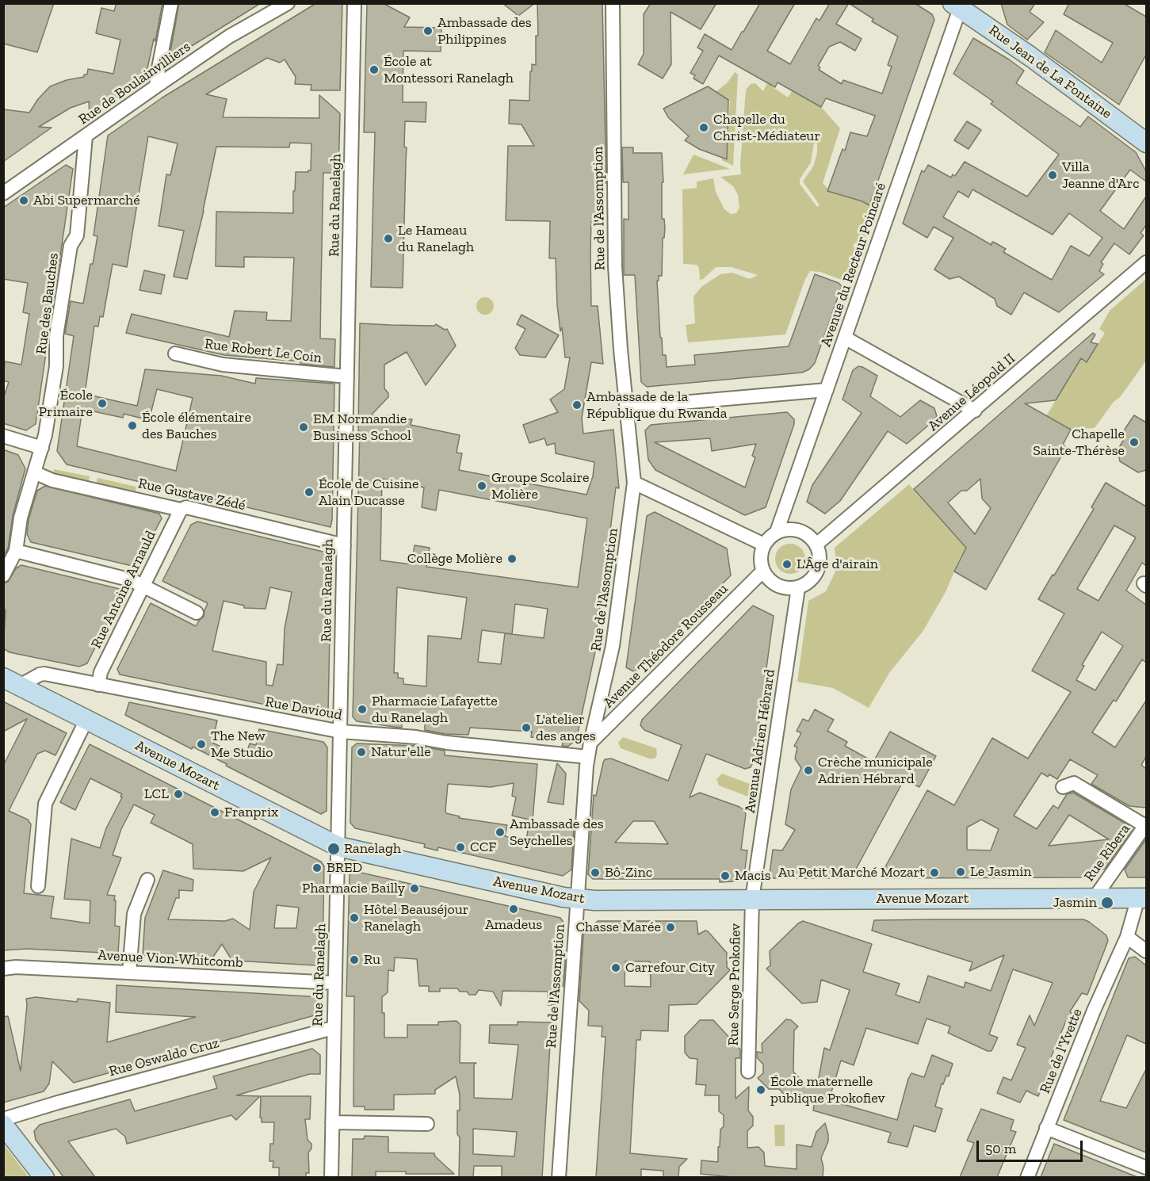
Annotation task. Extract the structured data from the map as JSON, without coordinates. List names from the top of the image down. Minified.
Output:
{"streets":{"street":["Rue Jean de La Fontaine","Rue de Boulainvilliers","Rue du Ranelagh","Rue de l'Assomption","Avenue du Recteur Poincaré","Rue des Bauches","Rue Robert Le Coin","Avenue Léopold II","Rue Gustave Zédé","Rue Antoine Arnauld","Avenue Théodore Rousseau","Rue Davioud","Avenue Adrien Hébrard","Avenue Mozart","Rue Ribera","Avenue Vion-Whitcomb","Rue Serge Prokofiev","Rue de l'Yvette","Rue Oswaldo Cruz"]},"crossings":[["Rue Jean de La Fontaine","Avenue du Recteur Poincaré"],["Rue de Boulainvilliers","Rue des Bauches"],["Rue du Ranelagh","Rue Robert Le Coin"],["Rue du Ranelagh","Rue Gustave Zédé"],["Rue du Ranelagh","Rue Davioud"],["Rue du Ranelagh","Avenue Mozart"],["Rue du Ranelagh","Avenue Vion-Whitcomb"],["Rue du Ranelagh","Rue Oswaldo Cruz"],["Rue de l'Assomption","Avenue Théodore Rousseau"],["Rue de l'Assomption","Rue Davioud"],["Rue de l'Assomption","Avenue Mozart"],["Avenue du Recteur Poincaré","Avenue Léopold II"],["Avenue du Recteur Poincaré","Avenue Théodore Rousseau"],["Avenue du Recteur Poincaré","Avenue Adrien Hébrard"],["Rue des Bauches","Rue Gustave Zédé"],["Avenue Léopold II","Avenue Théodore Rousseau"],["Avenue Léopold II","Avenue Adrien Hébrard"],["Rue Gustave Zédé","Rue Antoine Arnauld"],["Rue Antoine Arnauld","Rue Davioud"],["Avenue Théodore Rousseau","Avenue Adrien Hébrard"],["Rue Davioud","Avenue Mozart"],["Avenue Adrien Hébrard","Avenue Mozart"],["Avenue Adrien Hébrard","Rue Serge Prokofiev"],["Avenue Mozart","Rue Ribera"],["Avenue Mozart","Rue Serge Prokofiev"],["Avenue Mozart","Rue de l'Yvette"]],"places":["Ambassade des Philippines","École at Montessori Ranelagh","Chapelle du Christ-Médiateur","Villa Jeanne d'Arc","Abi Supermarché","Le Hameau du Ranelagh","École Primaire","Ambassade de la République du Rwanda","École élémentaire des Bauches","EM Normandie Business School","Chapelle Sainte-Thérèse","Groupe Scolaire Molière","École de Cuisine Alain Ducasse","Collège Molière","L'Âge d'airain","Pharmacie Lafayette du Ranelagh","L'atelier des anges","The New Me Studio","Natur'elle","Crèche municipale Adrien Hébrard","LCL","Franprix","Ambassade des Seychelles","CCF","Ranelagh","BRED","Le Jasmin","Bô-Zinc","Au Petit Marché Mozart","Macis","Pharmacie Bailly","Jasmin","Amadeus","Hôtel Beauséjour Ranelagh","Chasse Marée","Ru","Carrefour City","École maternelle publique Prokofiev"],"scale_bar":"50 m"}
